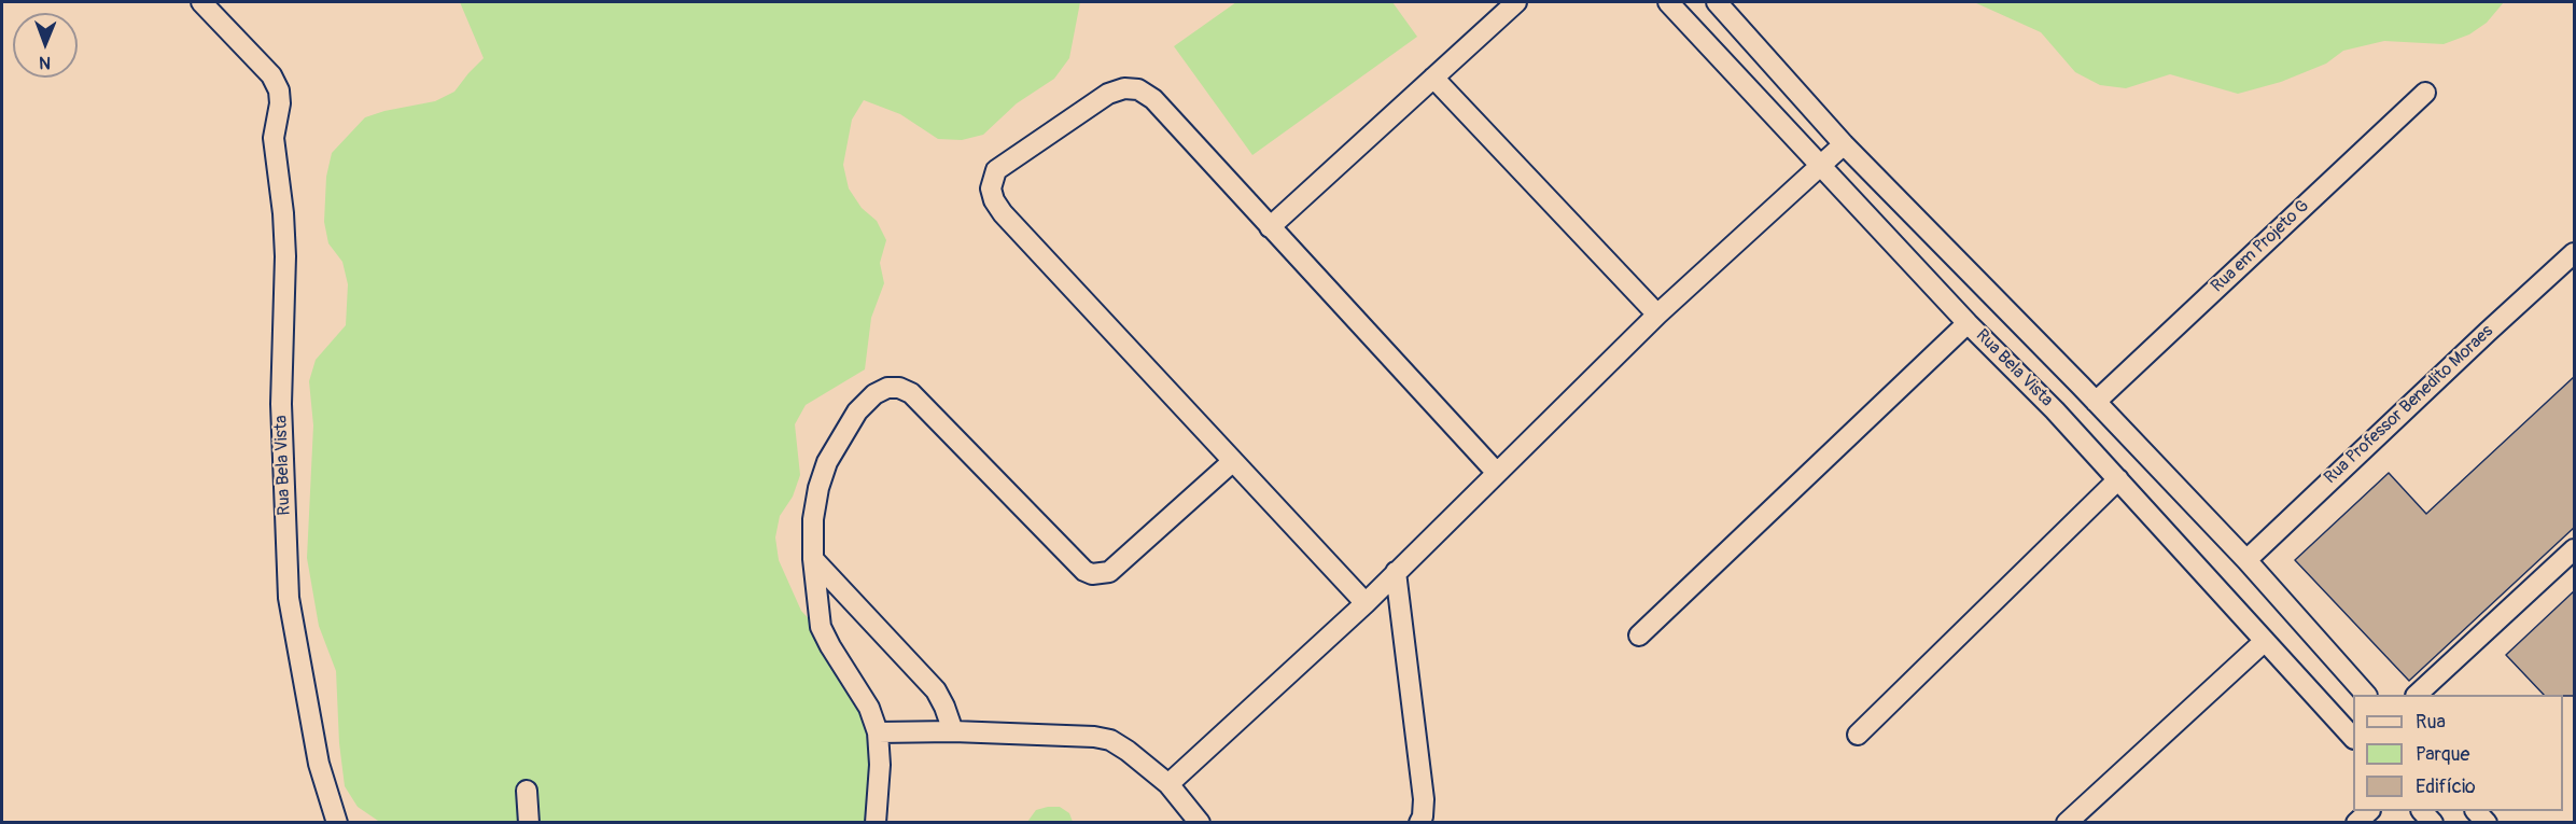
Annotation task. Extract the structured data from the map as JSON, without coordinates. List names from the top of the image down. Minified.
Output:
{"streets":{"street":["Rua em Projeto G","Rua Bela Vista","Rua Professor Benedito Moraes"]},"crossings":[["Rua em Projeto G","Rua Bela Vista"],["Rua Bela Vista","Rua Professor Benedito Moraes"]],"legend":["Rua","Parque","Edifício"],"north":"bottom"}
